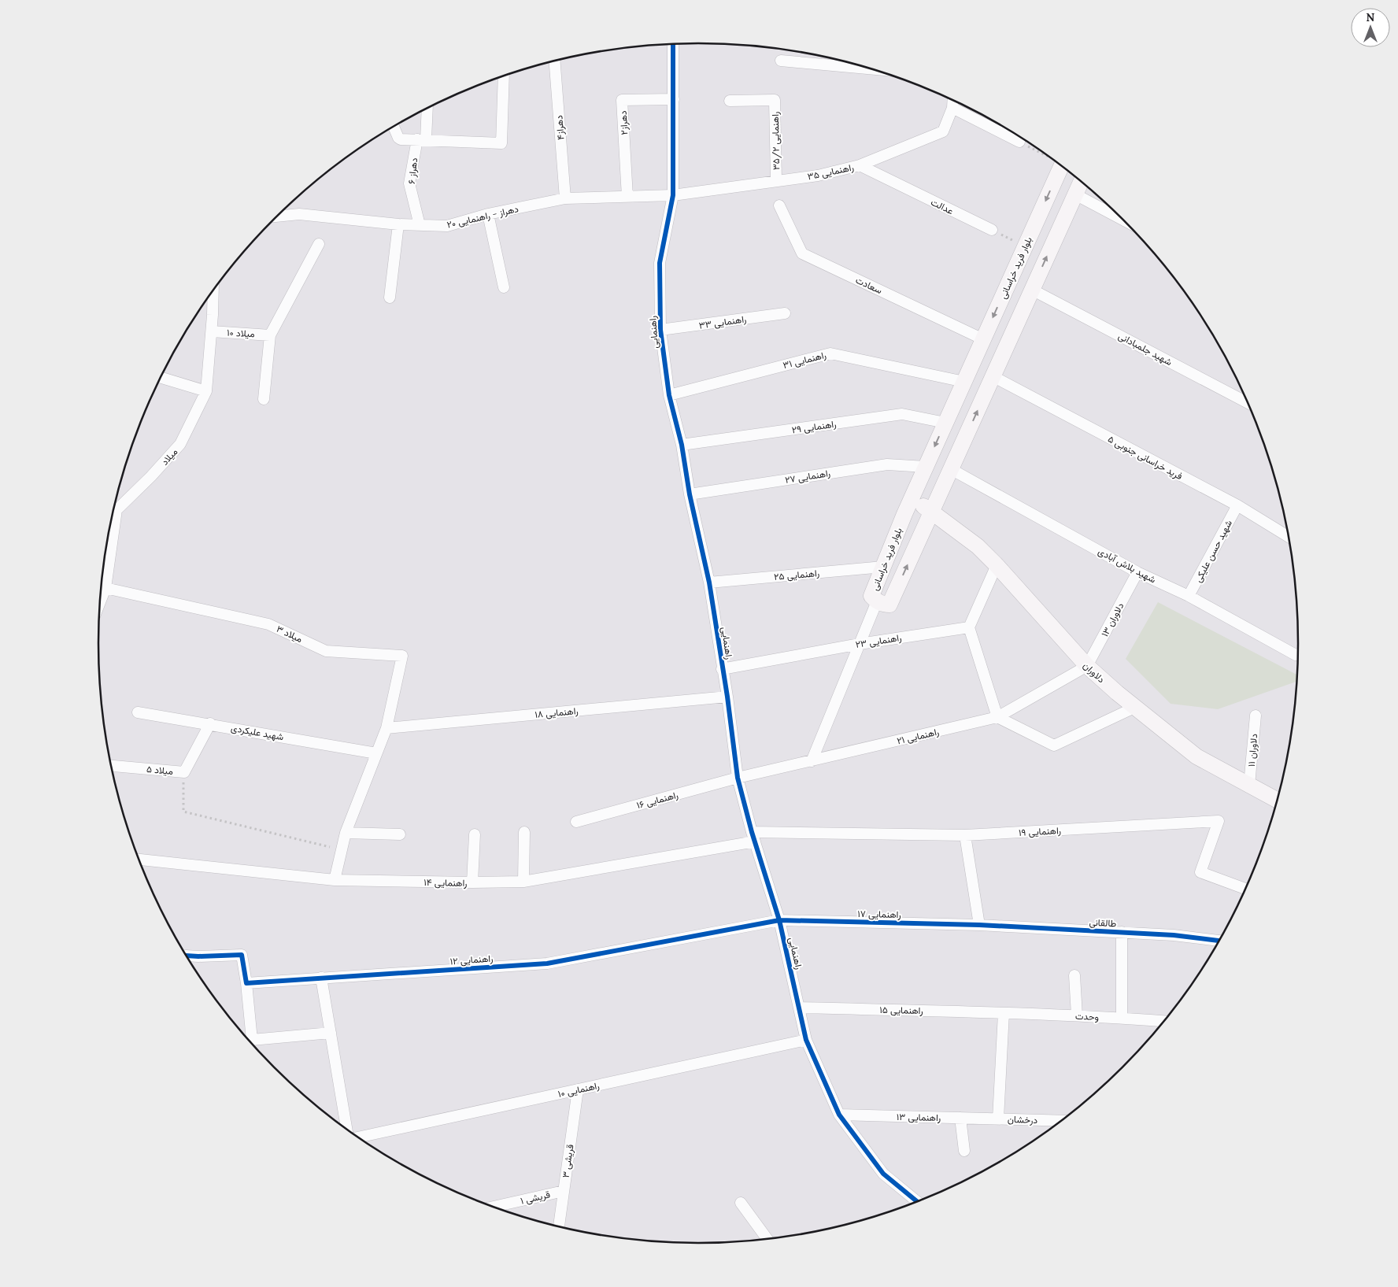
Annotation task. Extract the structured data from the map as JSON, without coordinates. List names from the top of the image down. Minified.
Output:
{"streets":{"street":["دهراز۲","دهراز۴","راهنمایی ۳۵/۲","دهراز ۶","راهنمایی ۳۵","عدالت","دهراز - راهنمایی ۲۰","بلوار فرید خراسانی","سعادت","راهنمایی ۳۳","راهنمایی","میلاد ۱۰","شهید جلمبادانی","راهنمایی ۳۱","راهنمایی ۲۹","میلاد","فرید خراسانی جنوبی ۵","راهنمایی ۲۷","شهید حسن علیکی","شهید بلاش آبادی","راهنمایی ۲۵","دلاوران ۱۳","میلاد ۳","راهنمایی ۲۳","دلاوران","راهنمایی ۱۸","شهید علیکردی","راهنمایی ۲۱","دلاوران ۱۱","میلاد ۵","راهنمایی ۱۶","راهنمایی ۱۹","راهنمایی ۱۴","راهنمایی ۱۷","طالقانی","راهنمایی ۱۲","راهنمایی ۱۵","وحدت","راهنمایی ۱۰","راهنمایی ۱۳","درخشان","قریشی ۳","قریشی ۱"]},"crossings":[["دهراز۲","دهراز - راهنمایی ۲۰"],["دهراز۲","راهنمایی"],["دهراز۴","دهراز - راهنمایی ۲۰"],["راهنمایی ۳۵/۲","راهنمایی ۳۵"],["دهراز ۶","دهراز - راهنمایی ۲۰"],["راهنمایی ۳۵","عدالت"],["راهنمایی ۳۵","دهراز - راهنمایی ۲۰"],["راهنمایی ۳۵","راهنمایی"],["دهراز - راهنمایی ۲۰","راهنمایی"],["بلوار فرید خراسانی","سعادت"],["بلوار فرید خراسانی","شهید جلمبادانی"],["بلوار فرید خراسانی","راهنمایی ۳۱"],["بلوار فرید خراسانی","راهنمایی ۲۹"],["بلوار فرید خراسانی","فرید خراسانی جنوبی ۵"],["بلوار فرید خراسانی","راهنمایی ۲۷"],["بلوار فرید خراسانی","شهید بلاش آبادی"],["بلوار فرید خراسانی","راهنمایی ۲۵"],["بلوار فرید خراسانی","دلاوران"],["راهنمایی ۳۳","راهنمایی"],["راهنمایی","راهنمایی ۳۱"],["راهنمایی","راهنمایی ۲۹"],["راهنمایی","راهنمایی ۲۷"],["راهنمایی","راهنمایی ۲۵"],["راهنمایی","راهنمایی ۲۳"],["راهنمایی","راهنمایی ۱۸"],["راهنمایی","راهنمایی ۲۱"],["راهنمایی","راهنمایی ۱۶"],["راهنمایی","راهنمایی ۱۹"],["راهنمایی","راهنمایی ۱۴"],["راهنمایی","راهنمایی ۱۷"],["راهنمایی","راهنمایی ۱۲"],["راهنمایی","راهنمایی ۱۵"],["راهنمایی","راهنمایی ۱۰"],["راهنمایی","راهنمایی ۱۳"],["میلاد ۱۰","میلاد"],["میلاد","میلاد ۳"],["فرید خراسانی جنوبی ۵","شهید حسن علیکی"],["شهید حسن علیکی","شهید بلاش آبادی"],["شهید بلاش آبادی","دلاوران ۱۳"],["دلاوران ۱۳","دلاوران"],["دلاوران ۱۳","راهنمایی ۲۱"],["میلاد ۳","راهنمایی ۱۸"],["دلاوران","راهنمایی ۲۱"],["دلاوران","دلاوران ۱۱"],["شهید علیکردی","میلاد ۵"],["راهنمایی ۲۱","راهنمایی ۱۶"],["راهنمایی ۱۹","راهنمایی ۱۴"],["راهنمایی ۱۷","طالقانی"],["راهنمایی ۱۷","راهنمایی ۱۲"],["راهنمایی ۱۵","وحدت"],["راهنمایی ۱۰","قریشی ۳"],["راهنمایی ۱۳","درخشان"],["قریشی ۳","قریشی ۱"]],"north":"top"}
